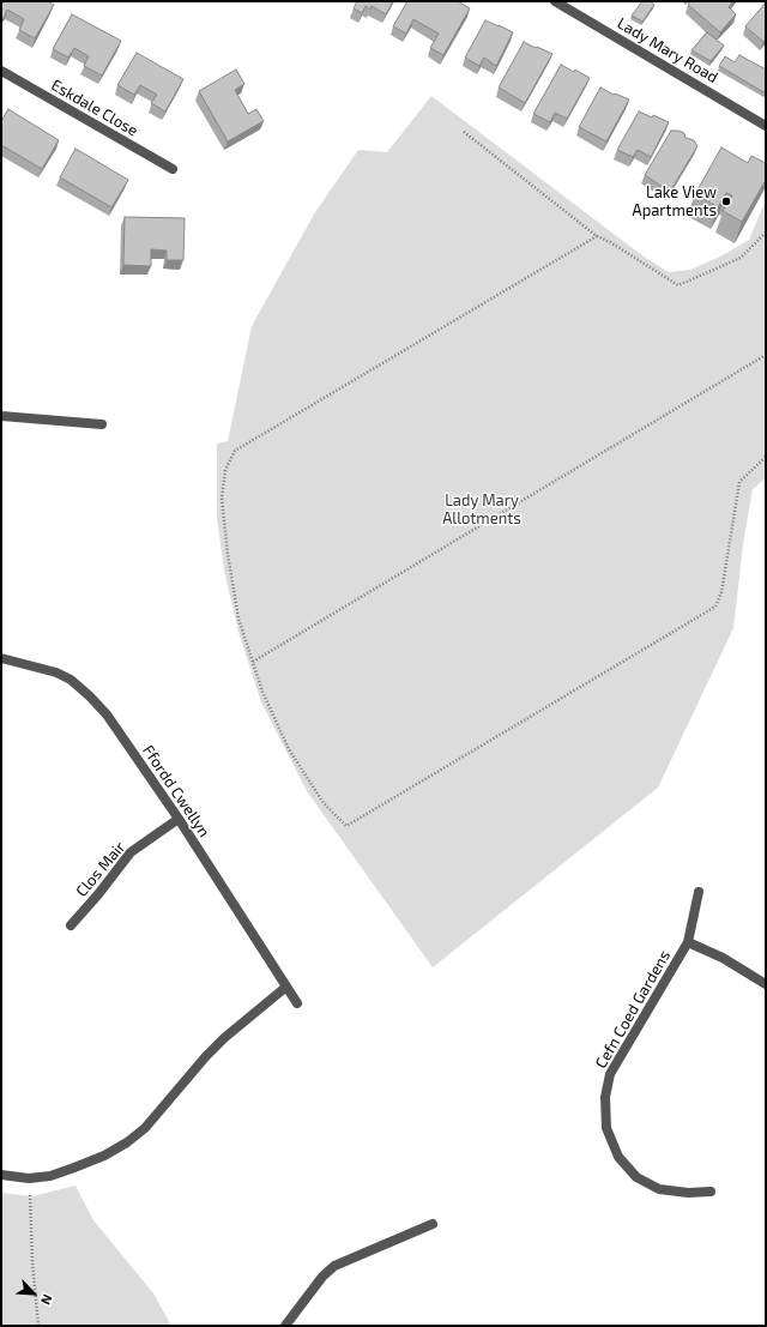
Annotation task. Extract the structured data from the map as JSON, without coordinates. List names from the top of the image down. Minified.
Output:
{"streets":{"street":["Lady Mary Road","Eskdale Close","Ffordd Cwellyn","Clos Mair","Cefn Coed Gardens"]},"crossings":[["Ffordd Cwellyn","Clos Mair"]],"parks":["Lady Mary Allotments"],"places":["Lake View Apartments"],"north":"bottom right"}
